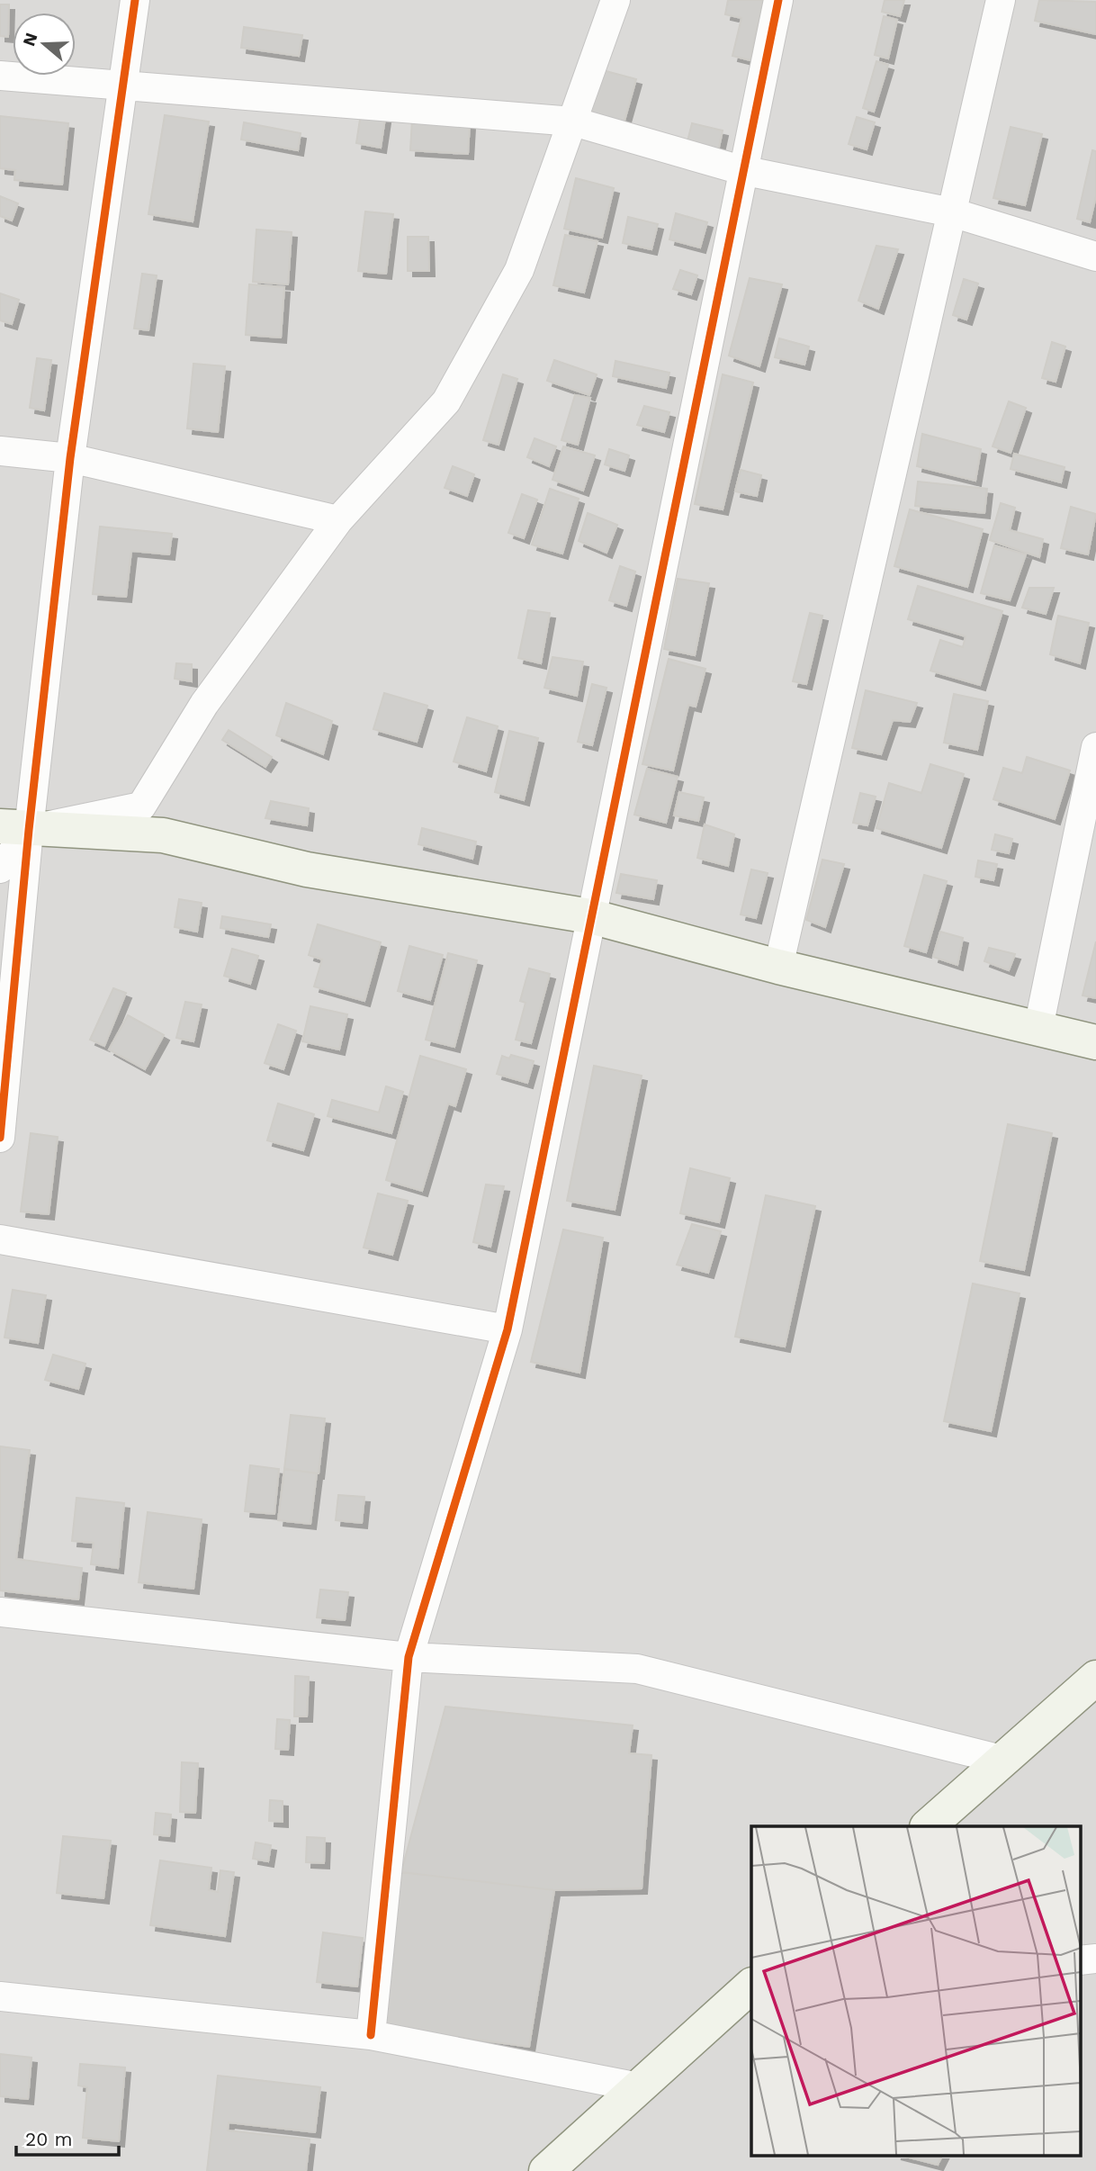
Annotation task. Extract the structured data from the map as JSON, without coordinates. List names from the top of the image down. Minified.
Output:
{"scale_bar":"20 m","north":"left"}
